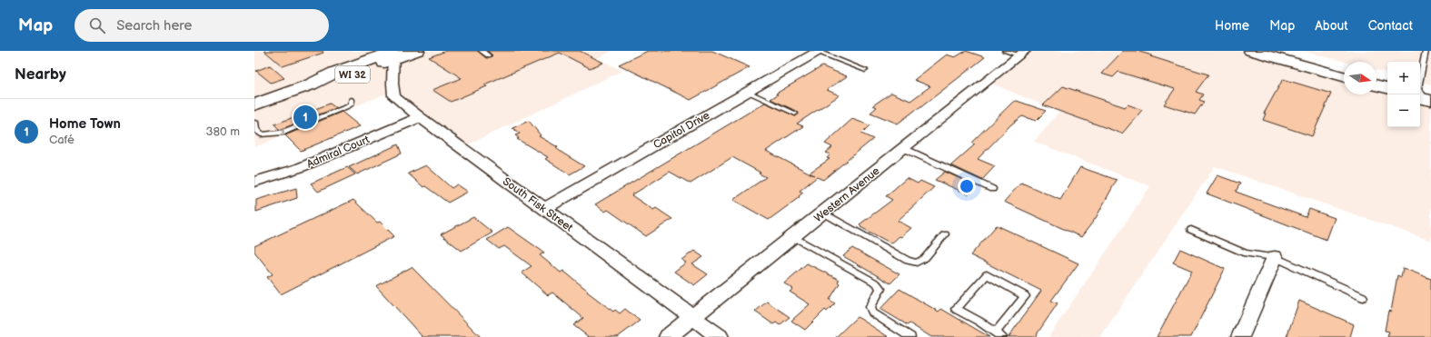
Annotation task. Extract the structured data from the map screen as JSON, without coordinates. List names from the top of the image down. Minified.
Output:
{"streets":{"main road":["WI 32"],"street":["Capitol Drive","Admiral Court","Western Avenue","South Fisk Street"]},"crossings":[["WI 32","South Fisk Street"],["Capitol Drive","South Fisk Street"],["Admiral Court","South Fisk Street"],["Western Avenue","South Fisk Street"]],"north":"right","page":{"header":"Map","search":"Search here","nav":["Home","Map","About","Contact"],"heading":"Nearby","map_buttons":["+","−"],"list":[{"mark":"1","name":"Home Town","note":"Café","value":"380 m"}],"pins":"1"}}
